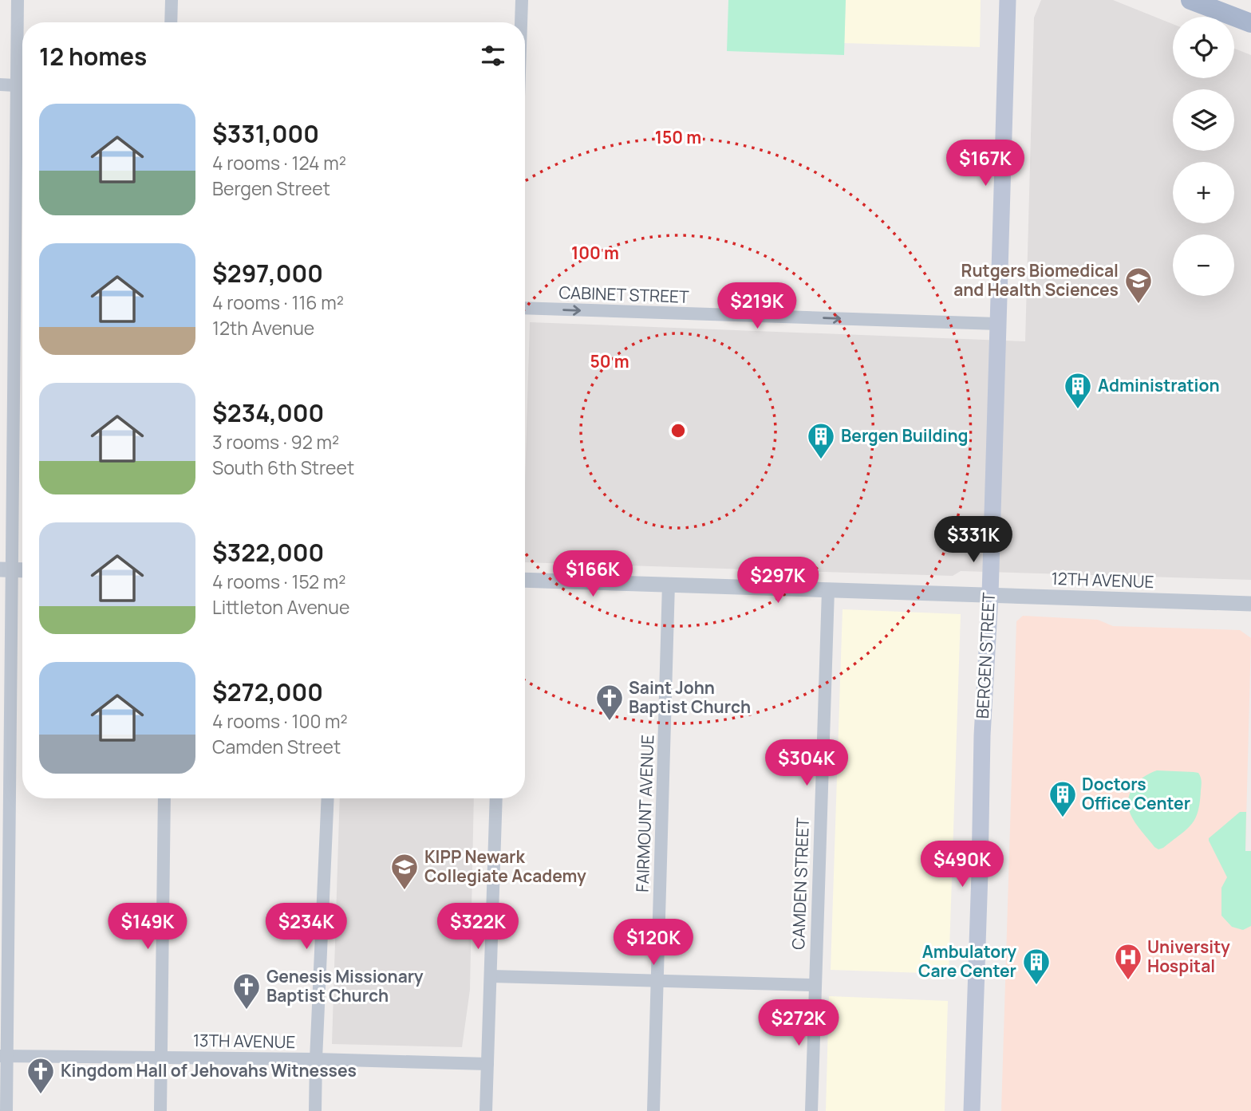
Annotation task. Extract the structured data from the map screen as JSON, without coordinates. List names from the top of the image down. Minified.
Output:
{"streets":{"main road":["BERGEN STREET"],"street":["CABINET STREET","12TH AVENUE","FAIRMOUNT AVENUE","CAMDEN STREET","13TH AVENUE"]},"crossings":[["CABINET STREET","BERGEN STREET"],["12TH AVENUE","BERGEN STREET"],["12TH AVENUE","FAIRMOUNT AVENUE"],["12TH AVENUE","CAMDEN STREET"]],"one_way":["CABINET STREET"],"places":{"school or university":["Rutgers Biomedical and Health Sciences","KIPP Newark Collegiate Academy"],"building":["Administration","Bergen Building","Doctors Office Center","Ambulatory Care Center"],"church":["Saint John Baptist Church","Genesis Missionary Baptist Church","Kingdom Hall of Jehovahs Witnesses"],"hospital":["University Hospital"]},"page":{"map_buttons":["+","−"],"heading":"12 homes","list":[{"name":"$331,000","note":"4 rooms · 124 m² · Bergen Street"},{"name":"$297,000","note":"4 rooms · 116 m² · 12th Avenue"},{"name":"$234,000","note":"3 rooms · 92 m² · South 6th Street"},{"name":"$322,000","note":"4 rooms · 152 m² · Littleton Avenue"},{"name":"$272,000","note":"4 rooms · 100 m² · Camden Street"}],"price":["$167K","$219K","$331K","$166K","$297K","$304K","$490K","$149K","$234K","$322K","$120K","$272K"]},"rings":["150 m","100 m","50 m"]}
